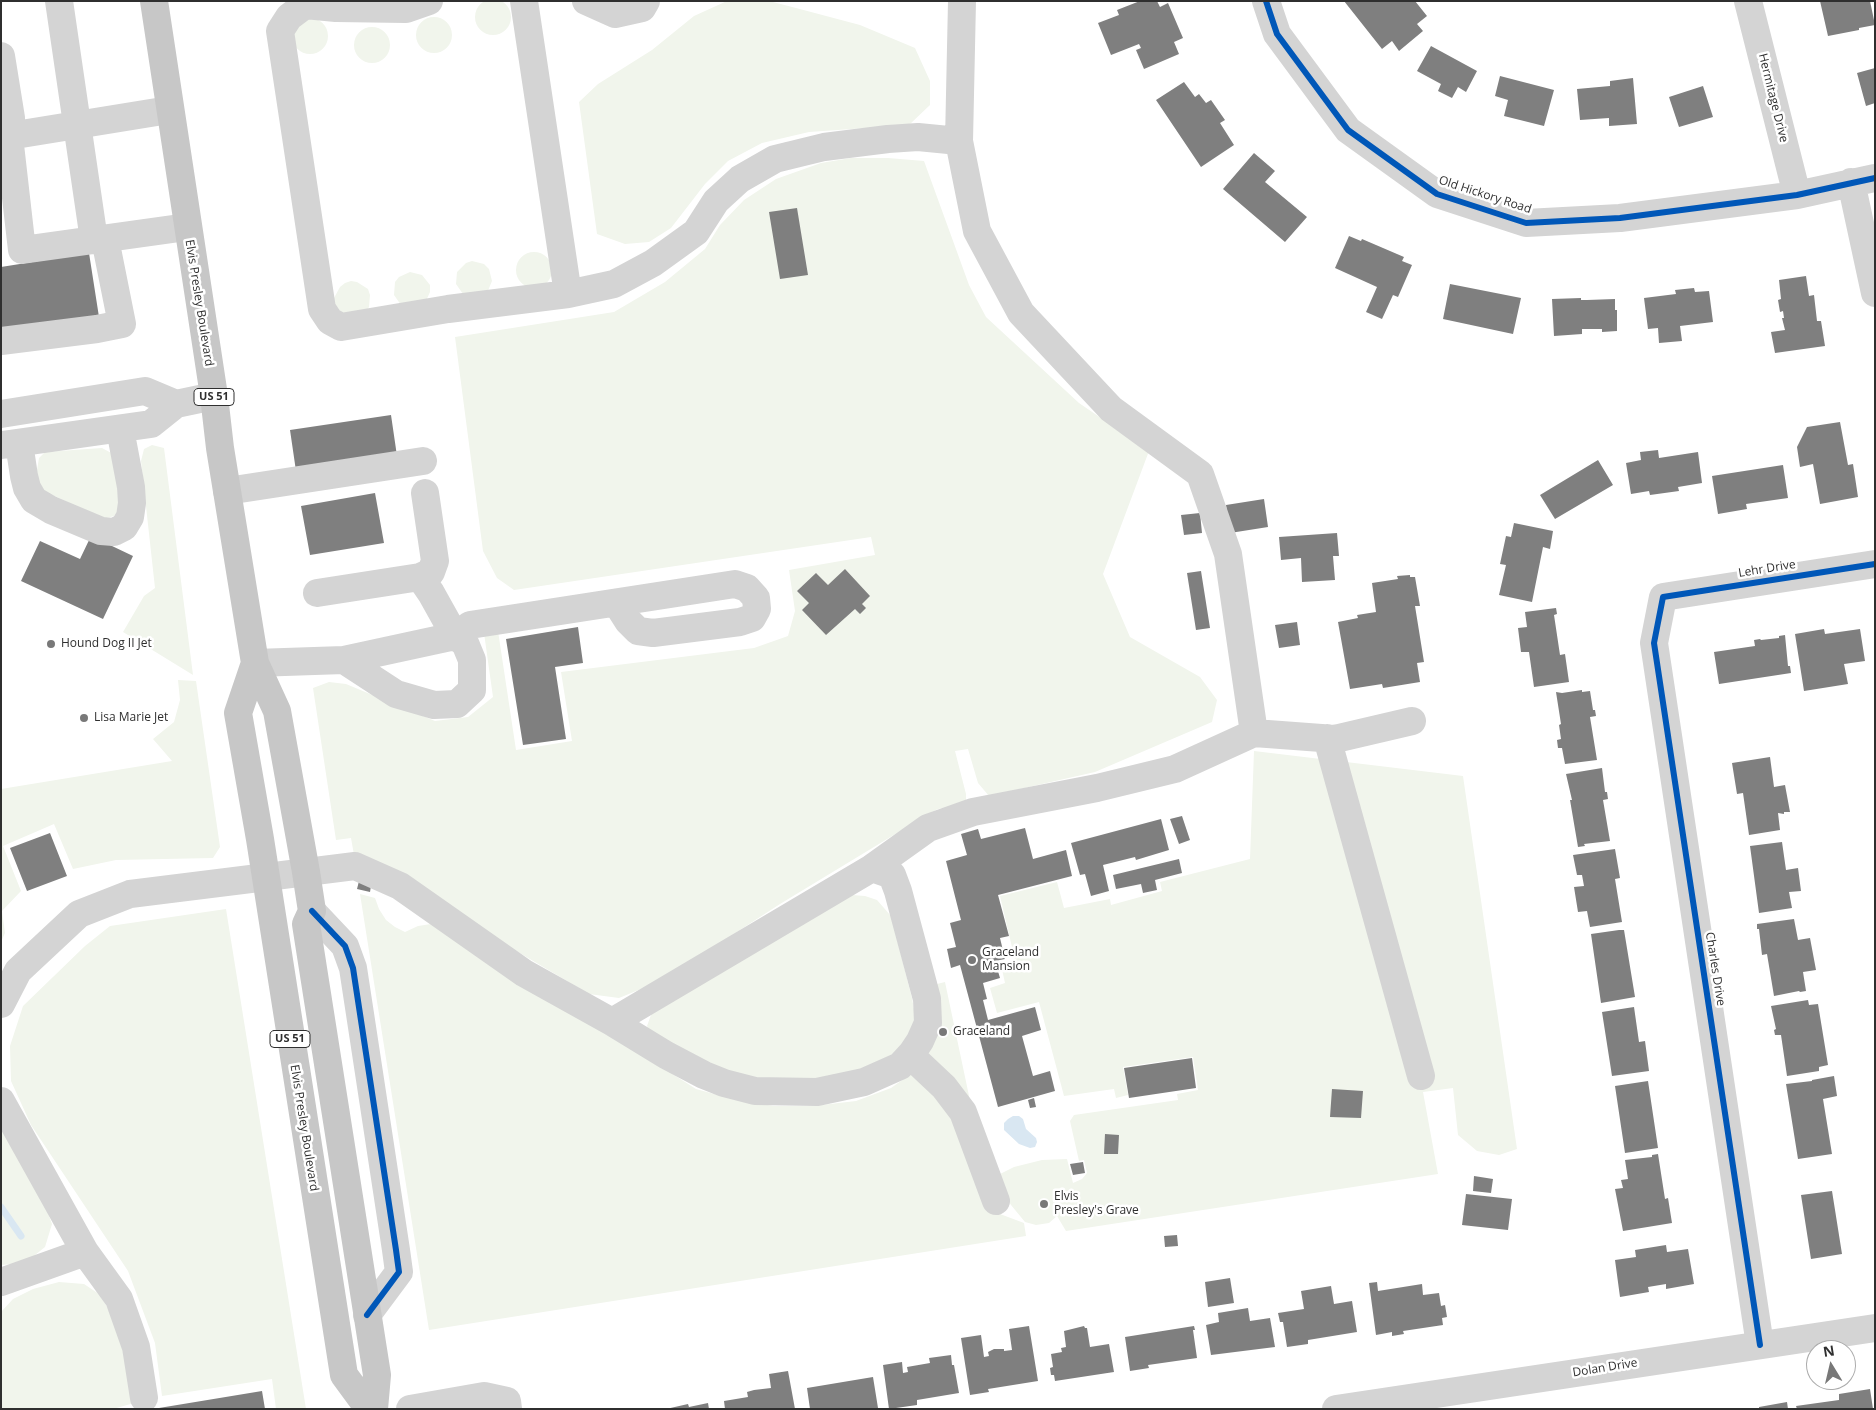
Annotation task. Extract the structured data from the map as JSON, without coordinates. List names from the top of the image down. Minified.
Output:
{"streets":{"main road":["Elvis Presley Boulevard","US 51"],"street":["Hermitage Drive","Old Hickory Road","Lehr Drive","Charles Drive","Dolan Drive"]},"crossings":[["Hermitage Drive","Old Hickory Road"],["Lehr Drive","Charles Drive"],["Charles Drive","Dolan Drive"]],"places":["Hound Dog II Jet","Lisa Marie Jet","Graceland Mansion","Graceland","Elvis Presley's Grave"],"north":"top"}
